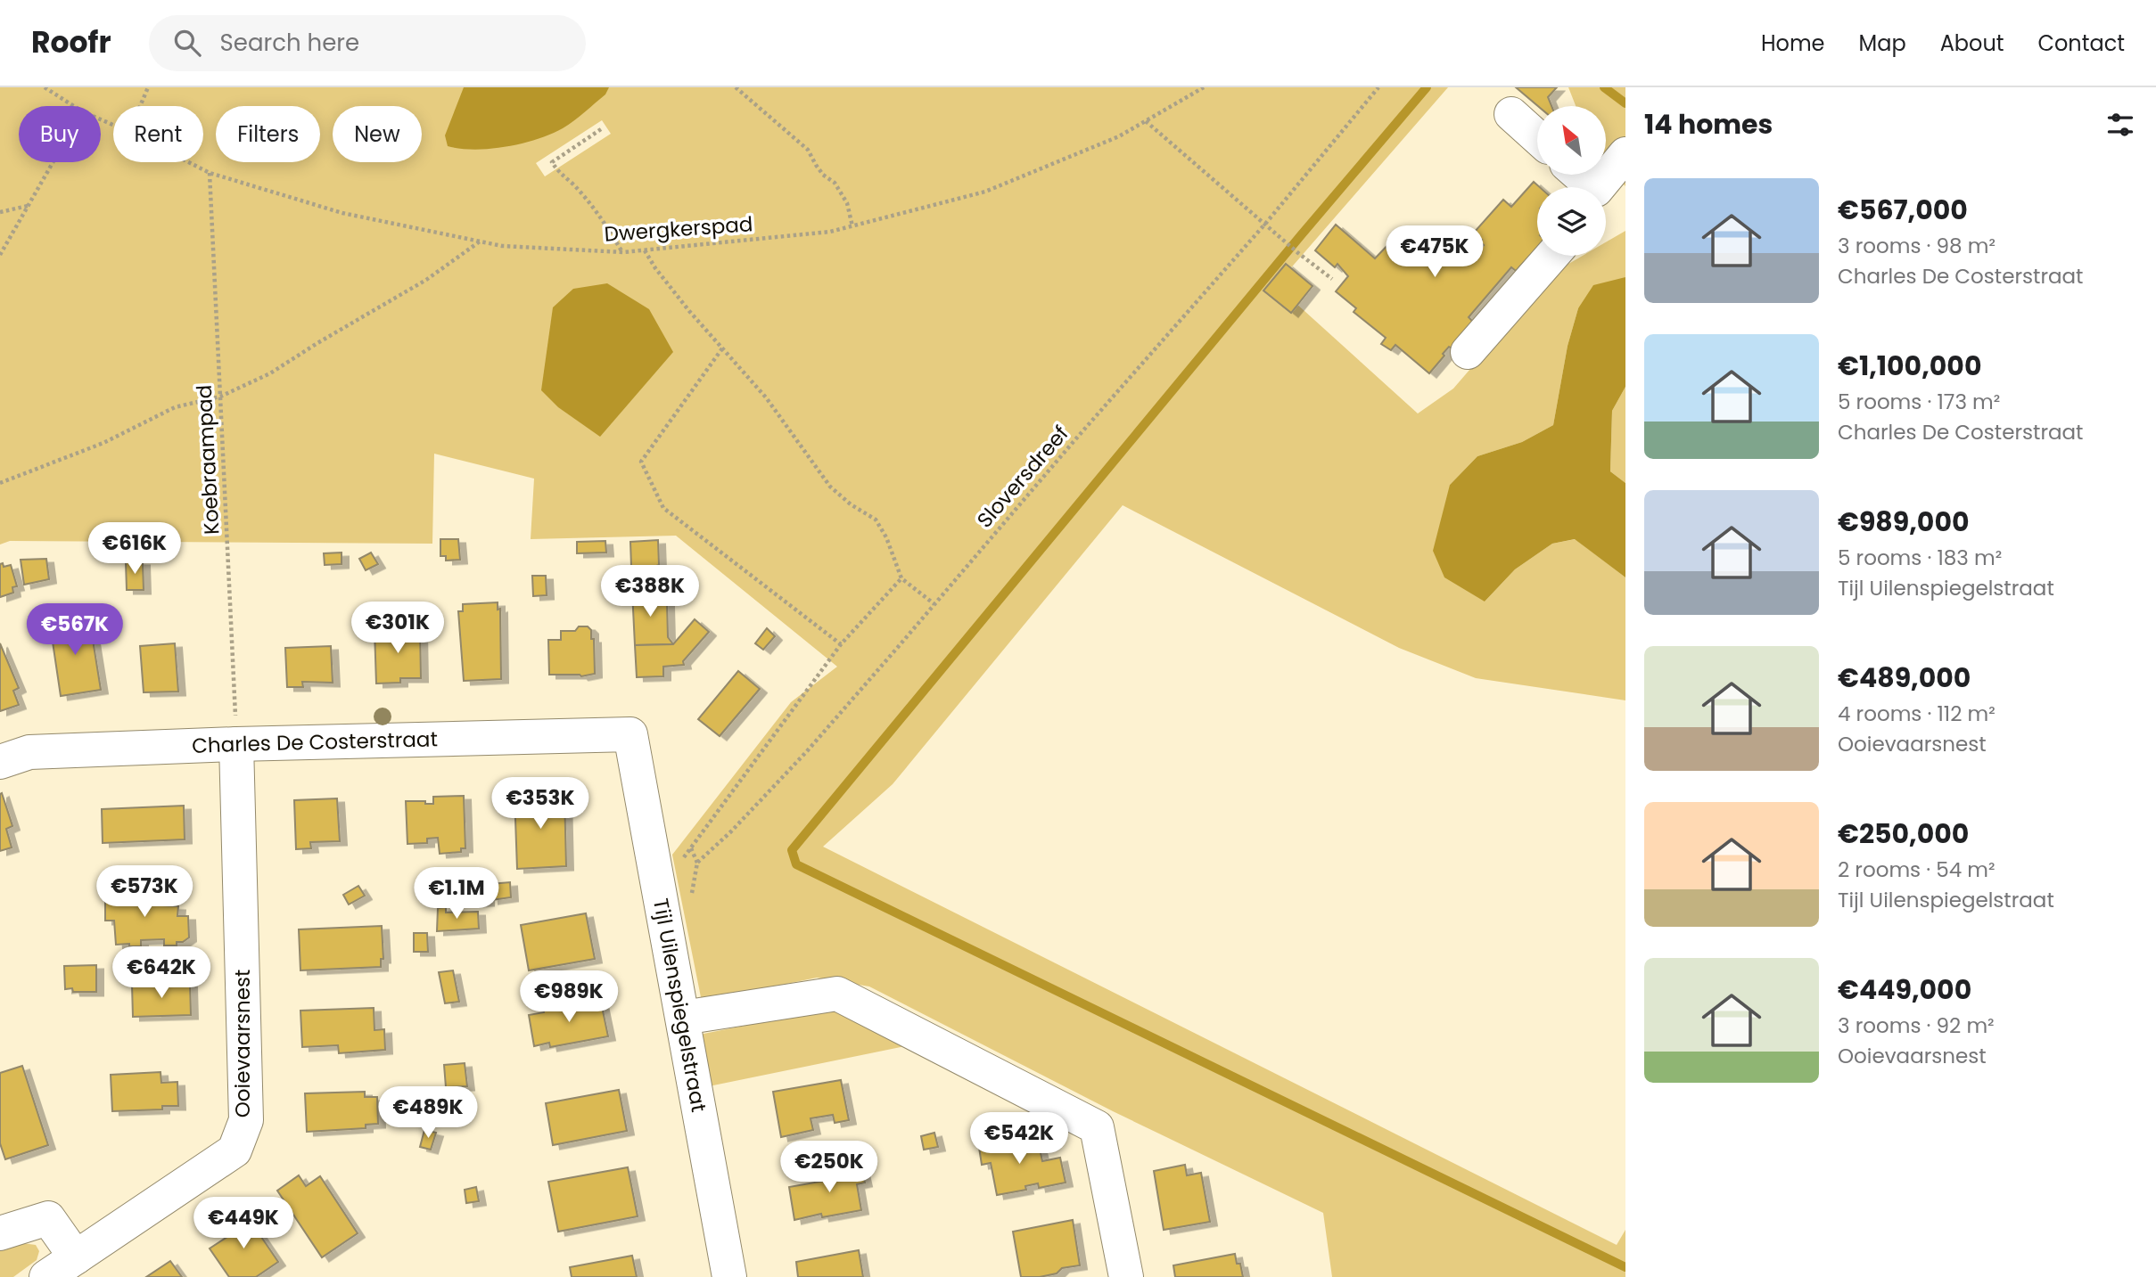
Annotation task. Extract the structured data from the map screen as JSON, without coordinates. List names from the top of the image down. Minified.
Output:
{"streets":{"street":["Charles De Costerstraat","Tijl Uilenspiegelstraat","Ooievaarsnest"],"path":["Dwergkerspad","Koebraampad","Sloversdreef"]},"crossings":[["Dwergkerspad","Koebraampad"],["Koebraampad","Charles De Costerstraat"],["Koebraampad","Ooievaarsnest"],["Charles De Costerstraat","Tijl Uilenspiegelstraat"],["Charles De Costerstraat","Ooievaarsnest"]],"north":"top left","page":{"header":"Roofr","search":"Search here","nav":["Home","Map","About","Contact"],"heading":"14 homes","chip":["Buy","Rent","Filters","New"],"list":[{"name":"€567,000","note":"3 rooms · 98 m² · Charles De Costerstraat"},{"name":"€1,100,000","note":"5 rooms · 173 m² · Charles De Costerstraat"},{"name":"€989,000","note":"5 rooms · 183 m² · Tijl Uilenspiegelstraat"},{"name":"€489,000","note":"4 rooms · 112 m² · Ooievaarsnest"},{"name":"€250,000","note":"2 rooms · 54 m² · Tijl Uilenspiegelstraat"},{"name":"€449,000","note":"3 rooms · 92 m² · Ooievaarsnest"}],"price":["€475K","€616K","€388K","€301K","€567K","€353K","€573K","€1.1M","€642K","€989K","€489K","€542K","€250K","€449K"]}}
